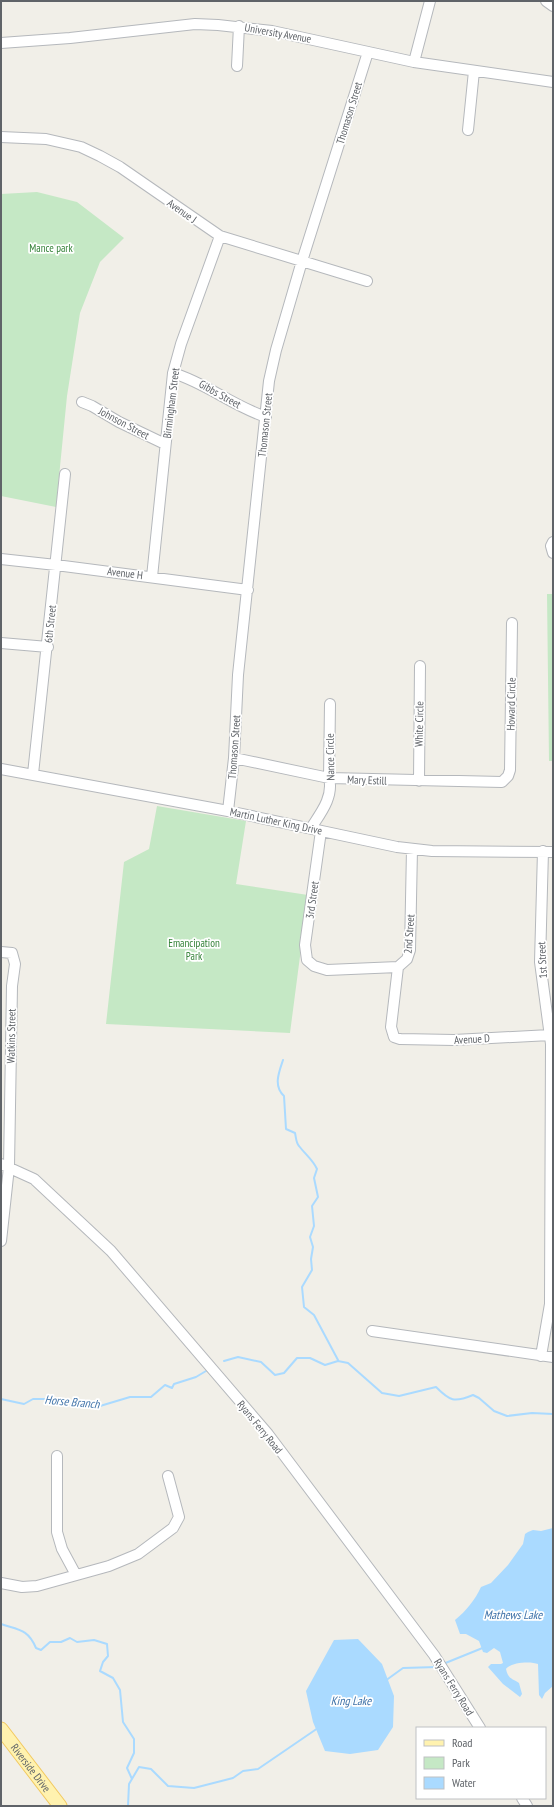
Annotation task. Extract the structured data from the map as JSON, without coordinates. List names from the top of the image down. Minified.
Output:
{"streets":{"main road":["Riverside Drive"],"street":["University Avenue","Thomason Street","Avenue J","Gibbs Street","Birmingham Street","Johnson Street","Avenue H","6th Street","Howard Circle","White Circle","Nance Circle","Mary Estill","Martin Luther King Drive","3rd Street","2nd Street","1st Street","Watkins Street","Avenue D","Ryans Ferry Road"]},"crossings":[["University Avenue","Thomason Street"],["Thomason Street","Avenue J"],["Thomason Street","Gibbs Street"],["Thomason Street","Avenue H"],["Thomason Street","Mary Estill"],["Thomason Street","Martin Luther King Drive"],["Avenue J","Birmingham Street"],["Gibbs Street","Birmingham Street"],["Birmingham Street","Johnson Street"],["Birmingham Street","Avenue H"],["Avenue H","6th Street"],["6th Street","Martin Luther King Drive"],["Howard Circle","Mary Estill"],["White Circle","Mary Estill"],["Nance Circle","Mary Estill"],["Nance Circle","Martin Luther King Drive"],["Martin Luther King Drive","3rd Street"],["Martin Luther King Drive","2nd Street"],["Martin Luther King Drive","1st Street"],["3rd Street","2nd Street"],["2nd Street","Avenue D"],["1st Street","Avenue D"],["Watkins Street","Ryans Ferry Road"]],"water":["Horse Branch","Mathews Lake","King Lake"],"parks":["Mance park","Emancipation Park"],"legend":["Road","Park","Water"]}
